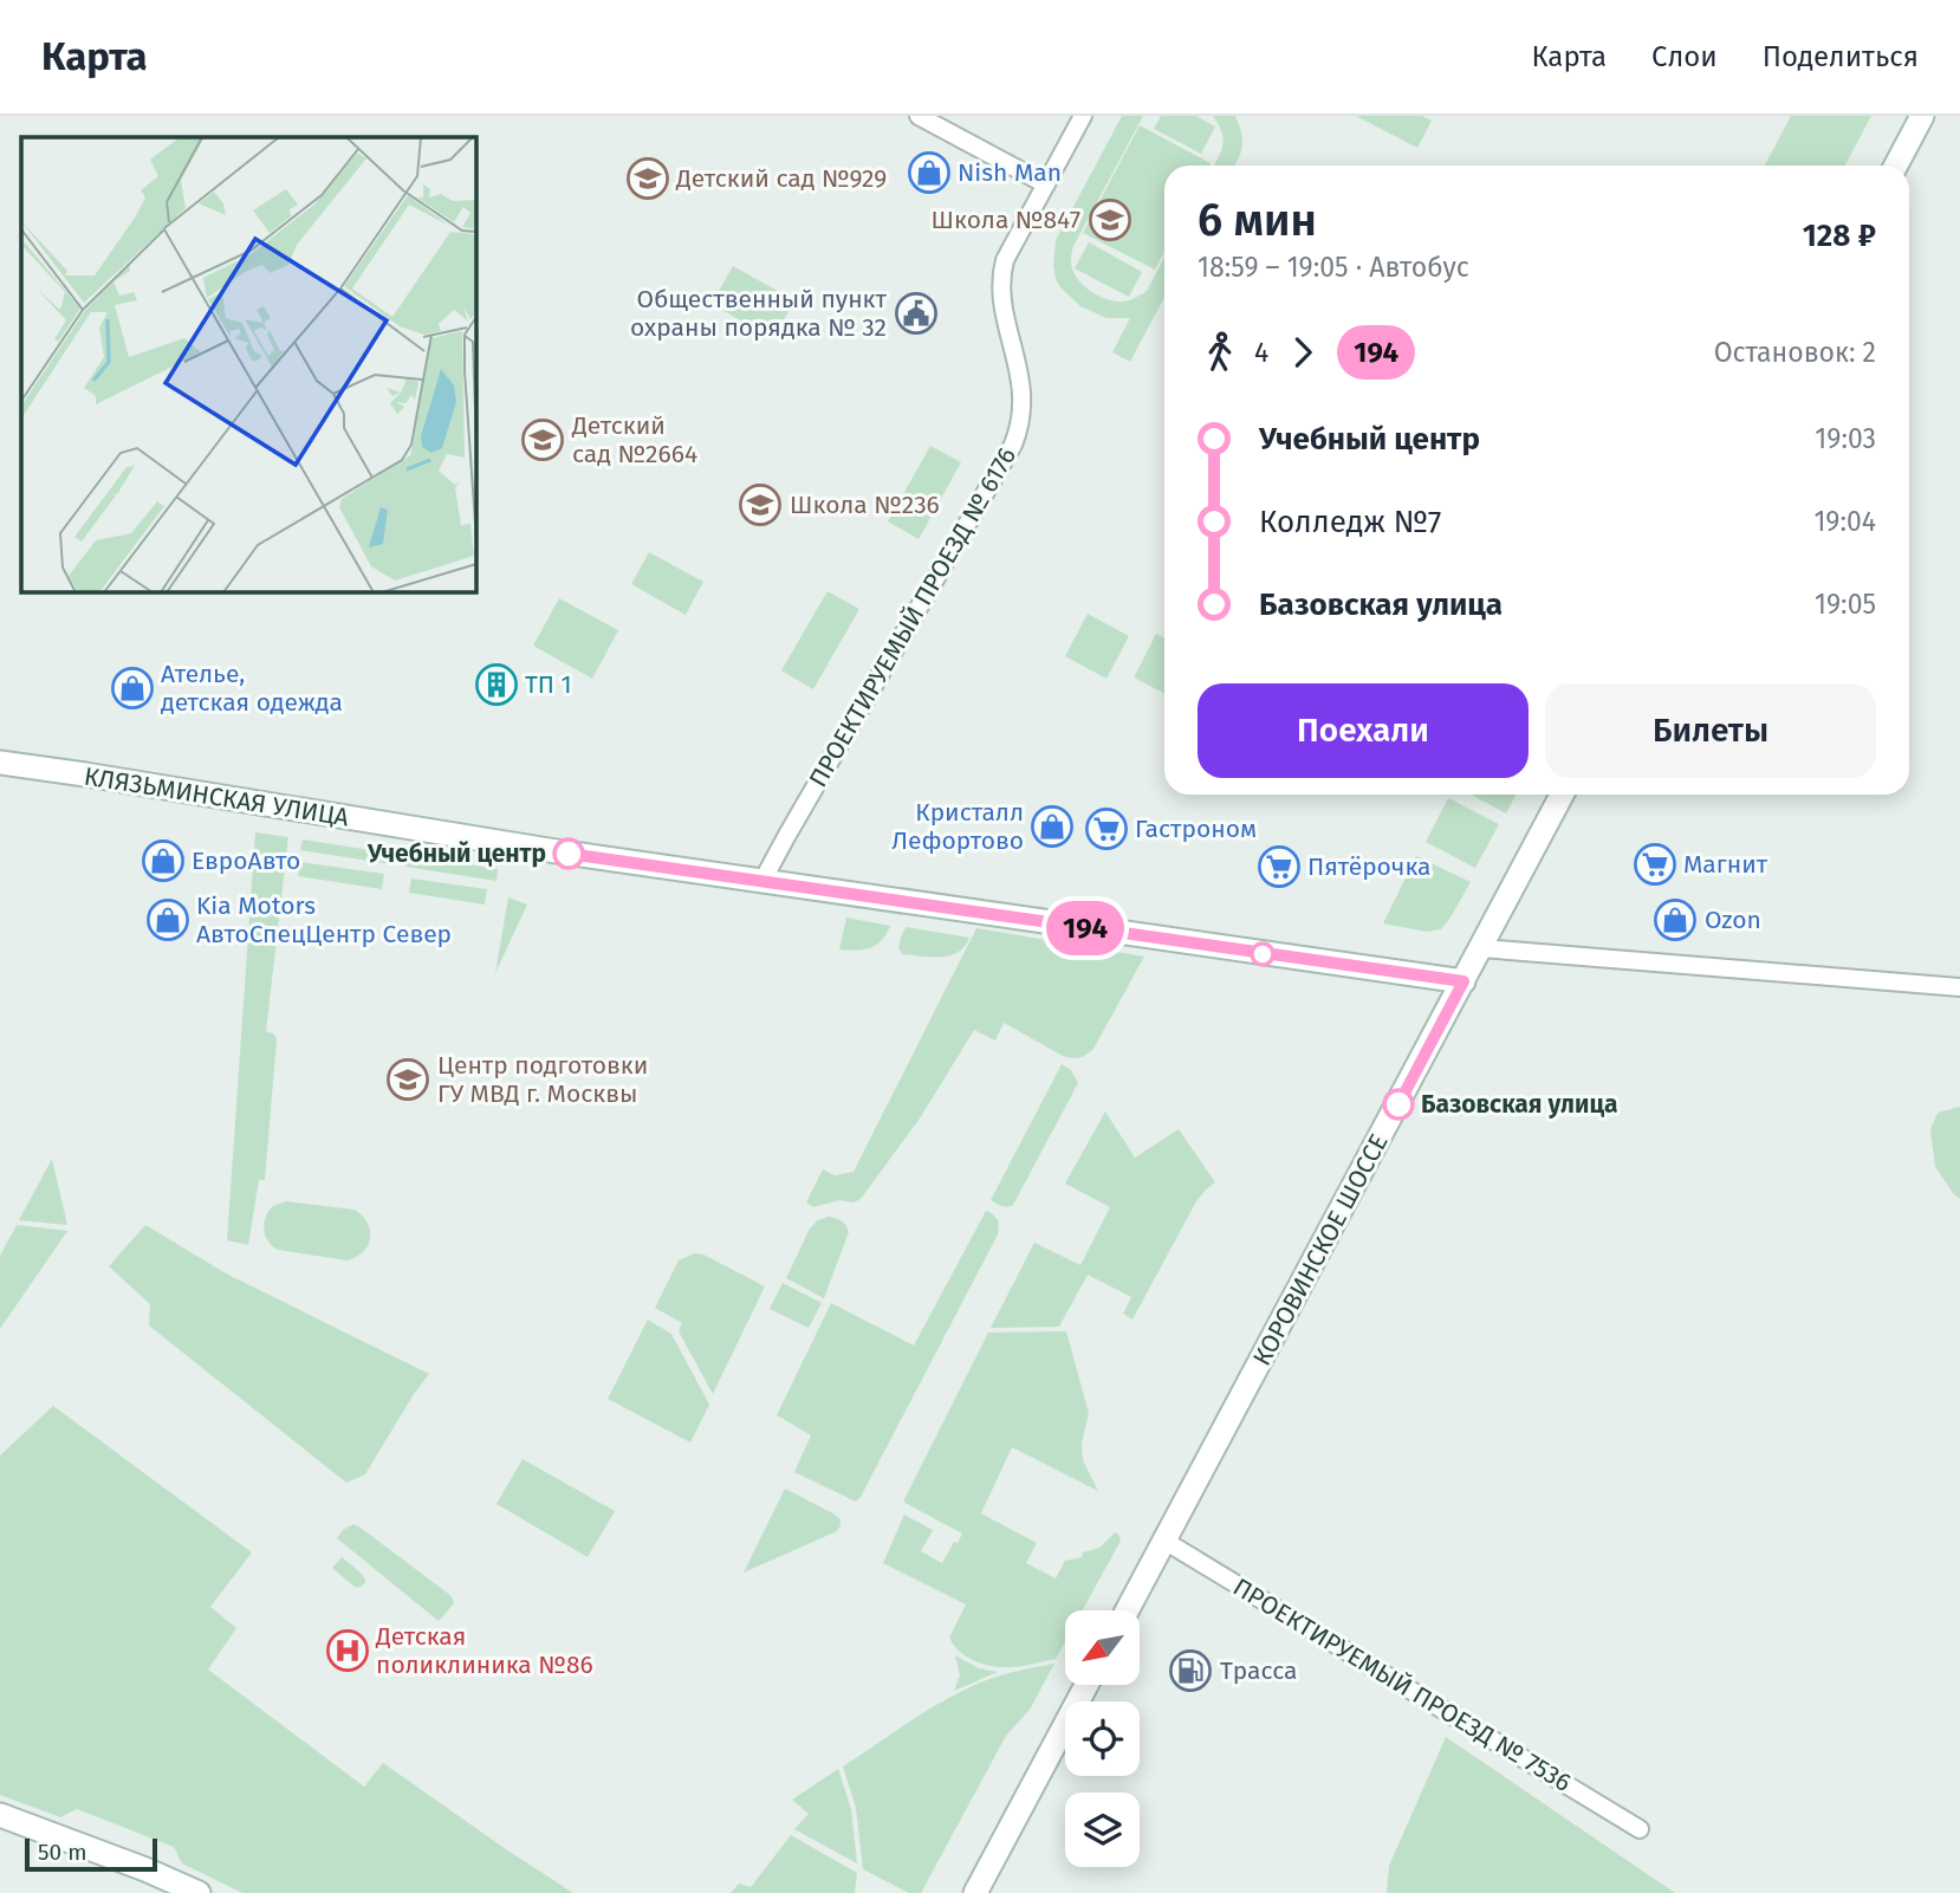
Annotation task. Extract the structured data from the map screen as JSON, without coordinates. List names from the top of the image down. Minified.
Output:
{"streets":{"street":["ПРОЕКТИРУЕМЫЙ ПРОЕЗД № 6176","КЛЯЗЬМИНСКАЯ УЛИЦА","КОРОВИНСКОЕ ШОССЕ","ПРОЕКТИРУЕМЫЙ ПРОЕЗД № 7536"]},"crossings":[["ПРОЕКТИРУЕМЫЙ ПРОЕЗД № 6176","КЛЯЗЬМИНСКАЯ УЛИЦА"],["КЛЯЗЬМИНСКАЯ УЛИЦА","КОРОВИНСКОЕ ШОССЕ"],["КОРОВИНСКОЕ ШОССЕ","ПРОЕКТИРУЕМЫЙ ПРОЕЗД № 7536"]],"places":{"shop":["Nish Man","Ателье, детская одежда","Кристалл Лефортово","ЕвроАвто","Kia Motors АвтоСпецЦентр Север","Ozon"],"school or university":["Детский сад №929","Школа №847","Детский сад №2664","Школа №236","Центр подготовки ГУ МВД г. Москвы"],"public building":["Общественный пункт охраны порядка № 32"],"building":["ТП 1"],"supermarket":["Гастроном","Магнит","Пятёрочка"],"other":["Учебный центр","Базовская улица"],"hospital":["Детская поликлиника №86"],"fuel station":["Трасса"]},"lines":["bus line 194"],"scale_bar":"50 m","north":"bottom left","page":{"header":"Карта","nav":["Карта","Слои","Поделиться"],"on_map":"194","heading":["6 мин","18:59 – 19:05 · Автобус","128 ₽"],"legs":["4","194","Остановок: 2"],"list":[{"name":"Учебный центр","value":"19:03"},{"name":"Колледж №7","value":"19:04"},{"name":"Базовская улица","value":"19:05"}],"buttons":["Поехали","Билеты"],"scale":"50 m"}}
